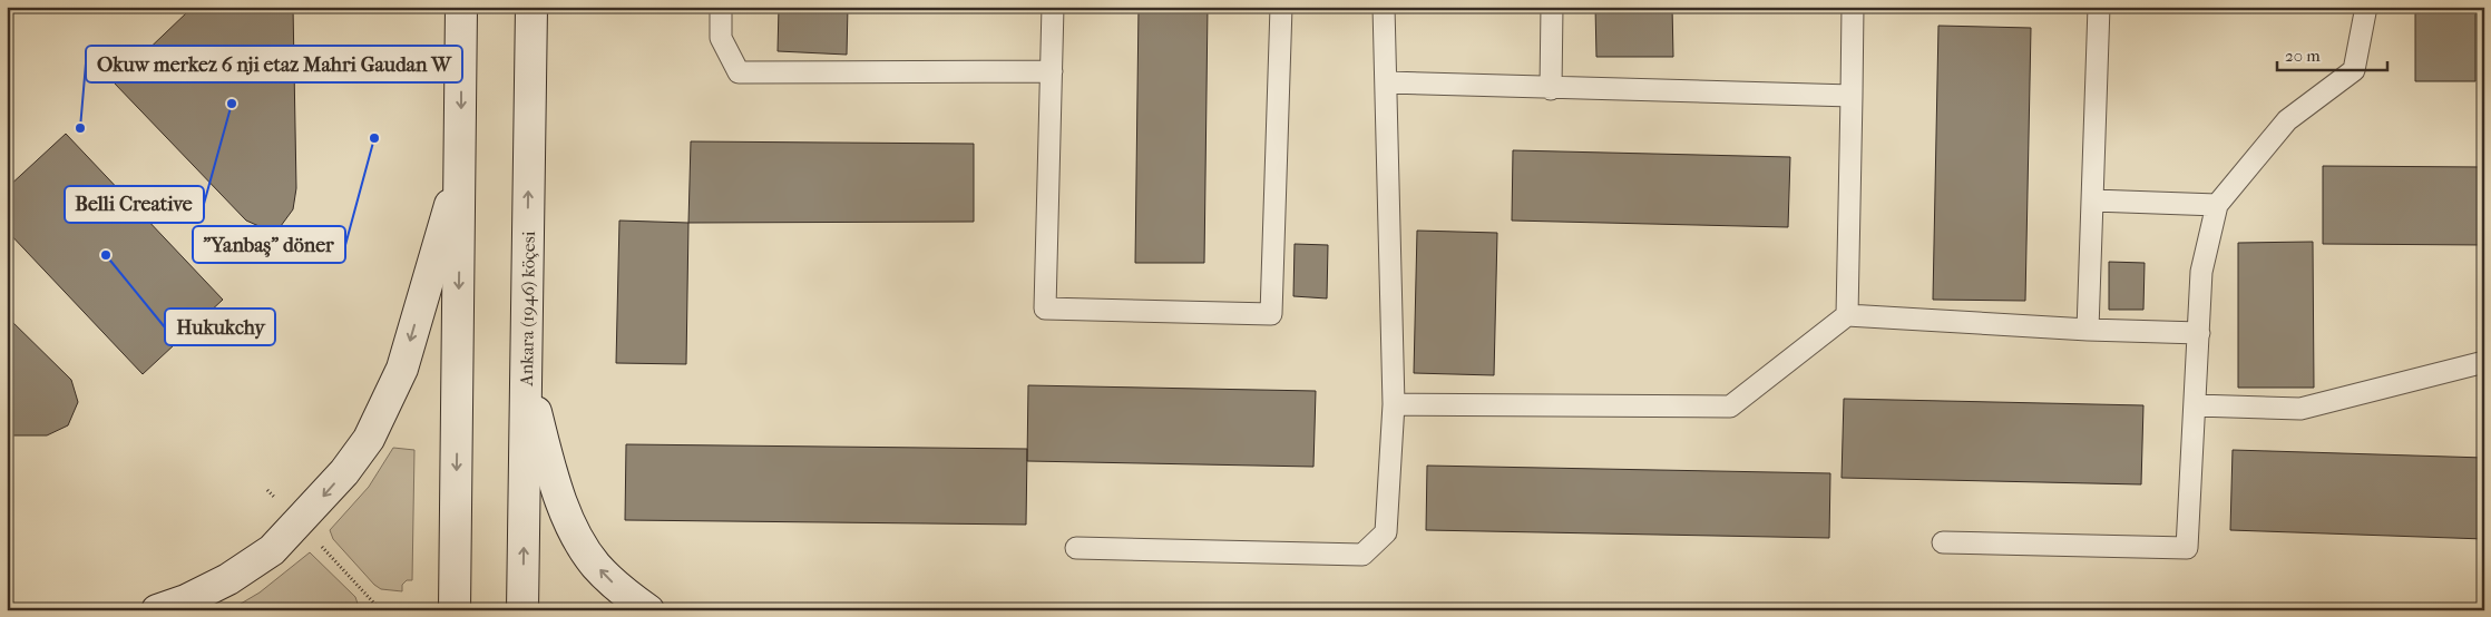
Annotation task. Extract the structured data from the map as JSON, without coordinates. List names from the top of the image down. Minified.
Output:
{"streets":{"main road":["Ankara (1946) köçesi"]},"places":["Belli Creative","Okuw merkez 6 nji etaz Mahri Gaudan W","\"Yanbaş\" döner","Hukukchy"],"scale_bar":"20 m"}
